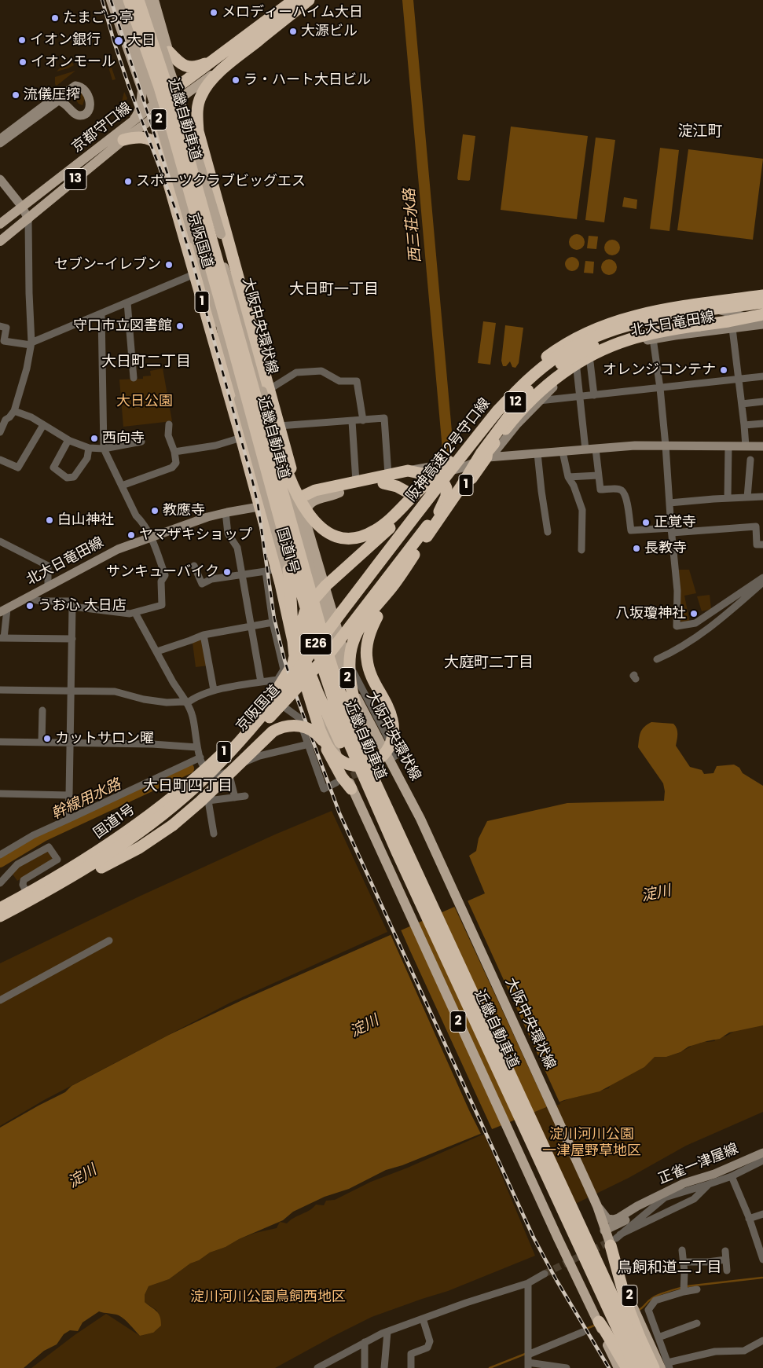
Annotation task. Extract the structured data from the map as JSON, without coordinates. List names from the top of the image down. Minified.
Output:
{"streets":{"highway":["近畿自動車道","京阪国道","1","12","阪神高速12号守口線","国道1号","E26"],"main road":["2","京都守口線","13","北大日竜田線","大阪中央環状線","正雀一津屋線"]},"crossings":[["2","京阪国道"],["2","1"],["2","大阪中央環状線"],["京都守口線","京阪国道"],["京阪国道","1"],["京阪国道","北大日竜田線"],["京阪国道","大阪中央環状線"],["京阪国道","国道1号"],["1","北大日竜田線"],["1","12"],["北大日竜田線","国道1号"],["大阪中央環状線","正雀一津屋線"],["12","阪神高速12号守口線"]],"districts":["淀江町","大日町一丁目","大日町二丁目","大庭町二丁目","大日町四丁目","鳥飼和道二丁目"],"water":["西三荘水路","幹線用水路","淀川"],"parks":["大日公園","淀川河川公園 一津屋野草地区","淀川河川公園鳥飼西地区"],"places":["メロディーハイム大日","たまごっ亭","大源ビル","イオン銀行","大日","イオンモール","ラ・ハート大日ビル","流儀圧搾","スポーツクラブビッグエス","セブン-イレブン","守口市立図書館","オレンジコンテナ","西向寺","教應寺","白山神社","正覚寺","ヤマザキショップ","長教寺","サンキューバイク","うお心 大日店","八坂瓊神社","カットサロン曜"]}
